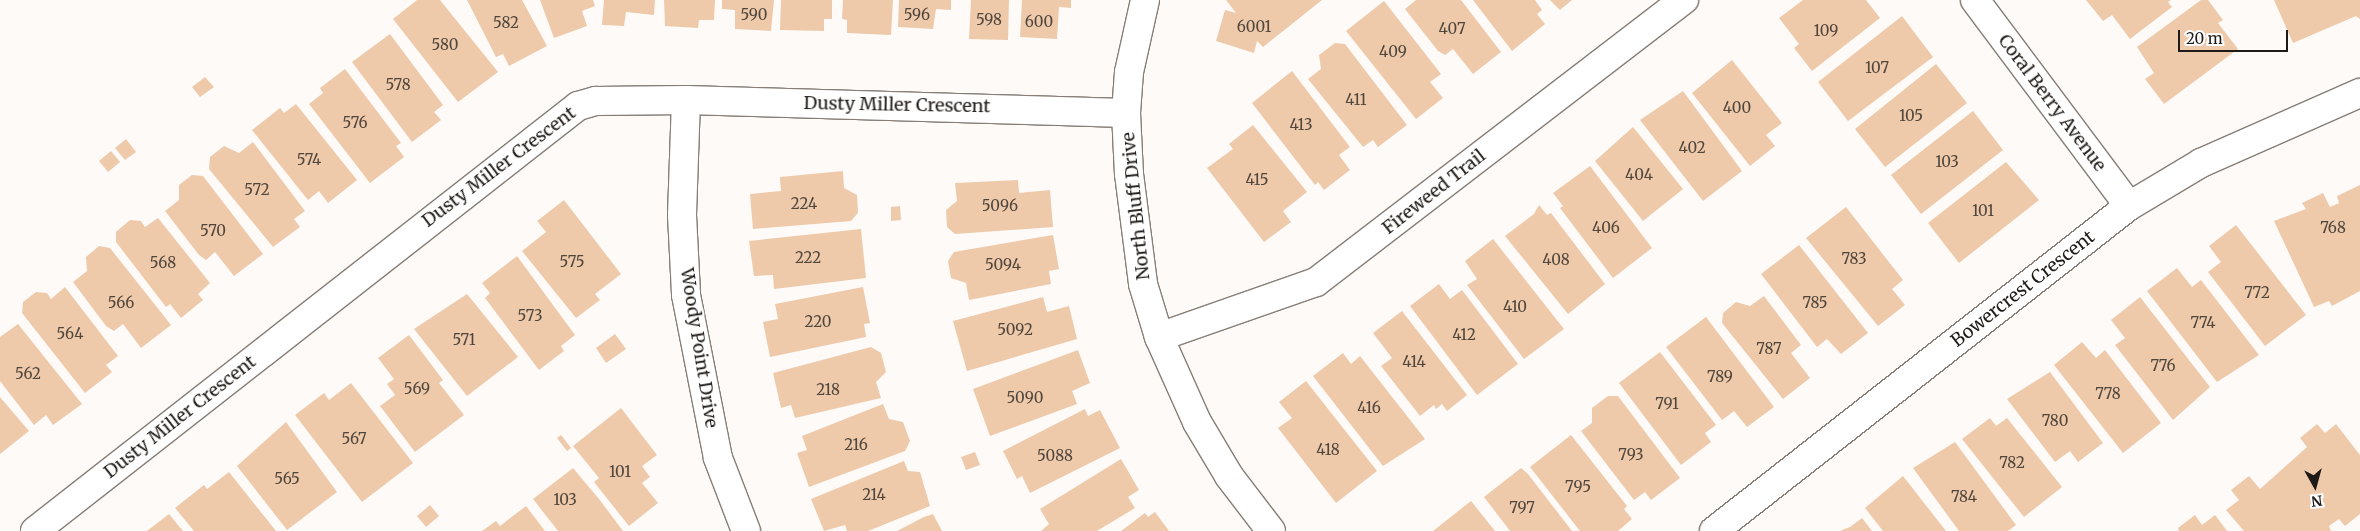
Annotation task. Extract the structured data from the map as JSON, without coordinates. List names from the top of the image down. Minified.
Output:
{"streets":{"street":["Coral Berry Avenue","Dusty Miller Crescent","Fireweed Trail","North Bluff Drive","Bowercrest Crescent","Woody Point Drive"]},"crossings":[["Coral Berry Avenue","Bowercrest Crescent"],["Dusty Miller Crescent","North Bluff Drive"],["Dusty Miller Crescent","Woody Point Drive"],["Fireweed Trail","North Bluff Drive"]],"house_numbers":["590","596","598","600","582","6001","407","109","580","409","107","578","411","400","105","576","413","402","574","103","404","415","572","224","5096","101","406","768","570","222","783","408","575","568","5094","772","566","785","410","573","220","774","5092","564","412","571","787","414","776","562","789","569","218","778","5090","791","416","780","567","216","418","793","5088","782","101","565","795","214","784","103","797"],"scale_bar":"20 m","north":"bottom"}
